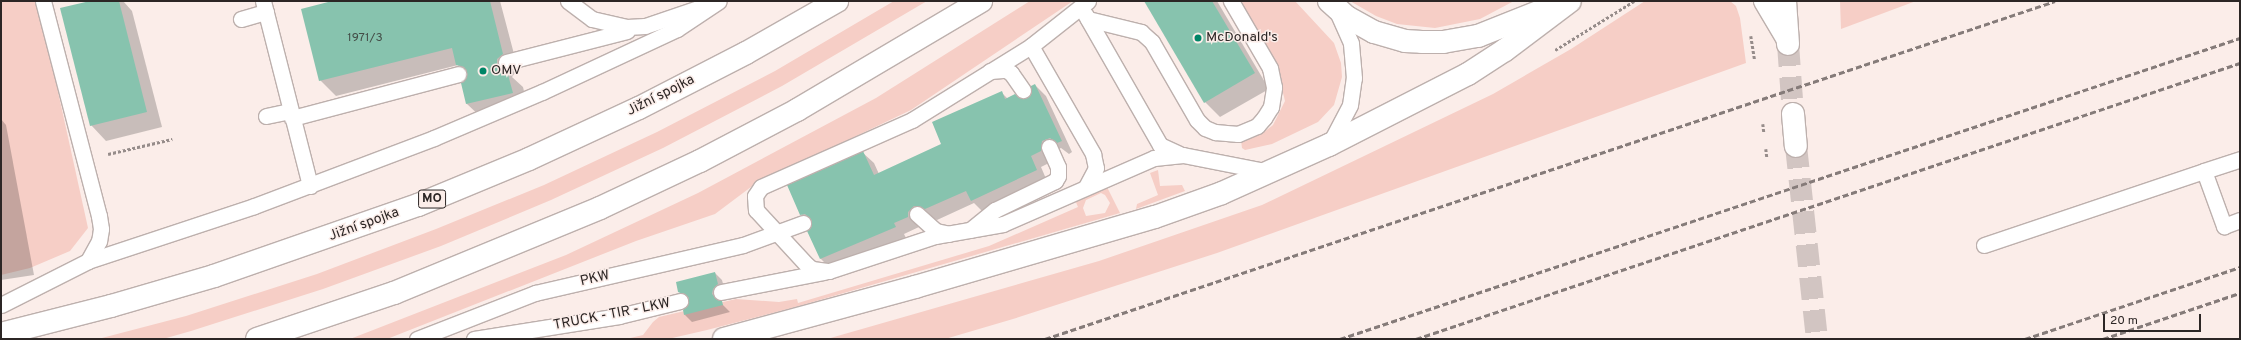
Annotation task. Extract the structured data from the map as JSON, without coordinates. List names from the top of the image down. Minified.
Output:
{"streets":{"main road":["Jižní spojka","MO"],"lane":["PKW","TRUCK - TIR - LKW"]},"places":["McDonald's","OMV"],"house_numbers":["1971/3"],"scale_bar":"20 m"}
